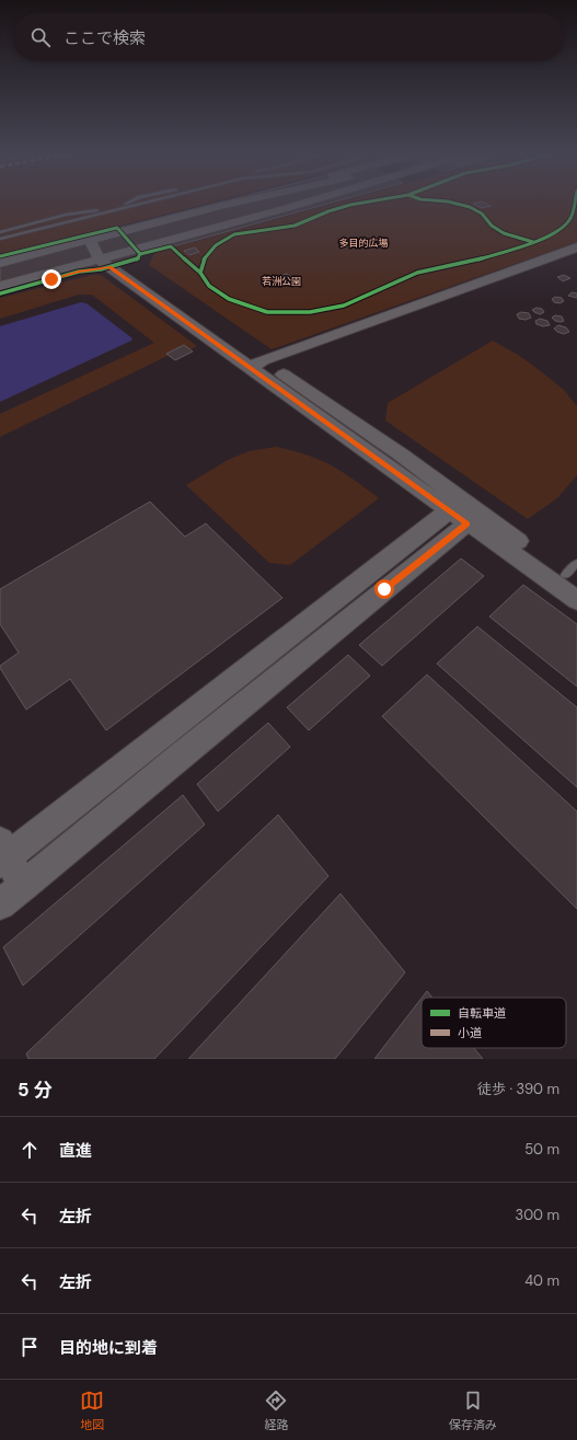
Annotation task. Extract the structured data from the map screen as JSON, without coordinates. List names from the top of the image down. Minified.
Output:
{"parks":["多目的広場","若洲公園"],"legend":["自転車道","小道"],"page":{"search":"ここで検索","heading":["5 分","徒歩 · 390 m"],"list":[["直進","50 m"],["左折","300 m"],["左折","40 m"],"目的地に到着"],"nav":["地図","経路","保存済み"]}}
